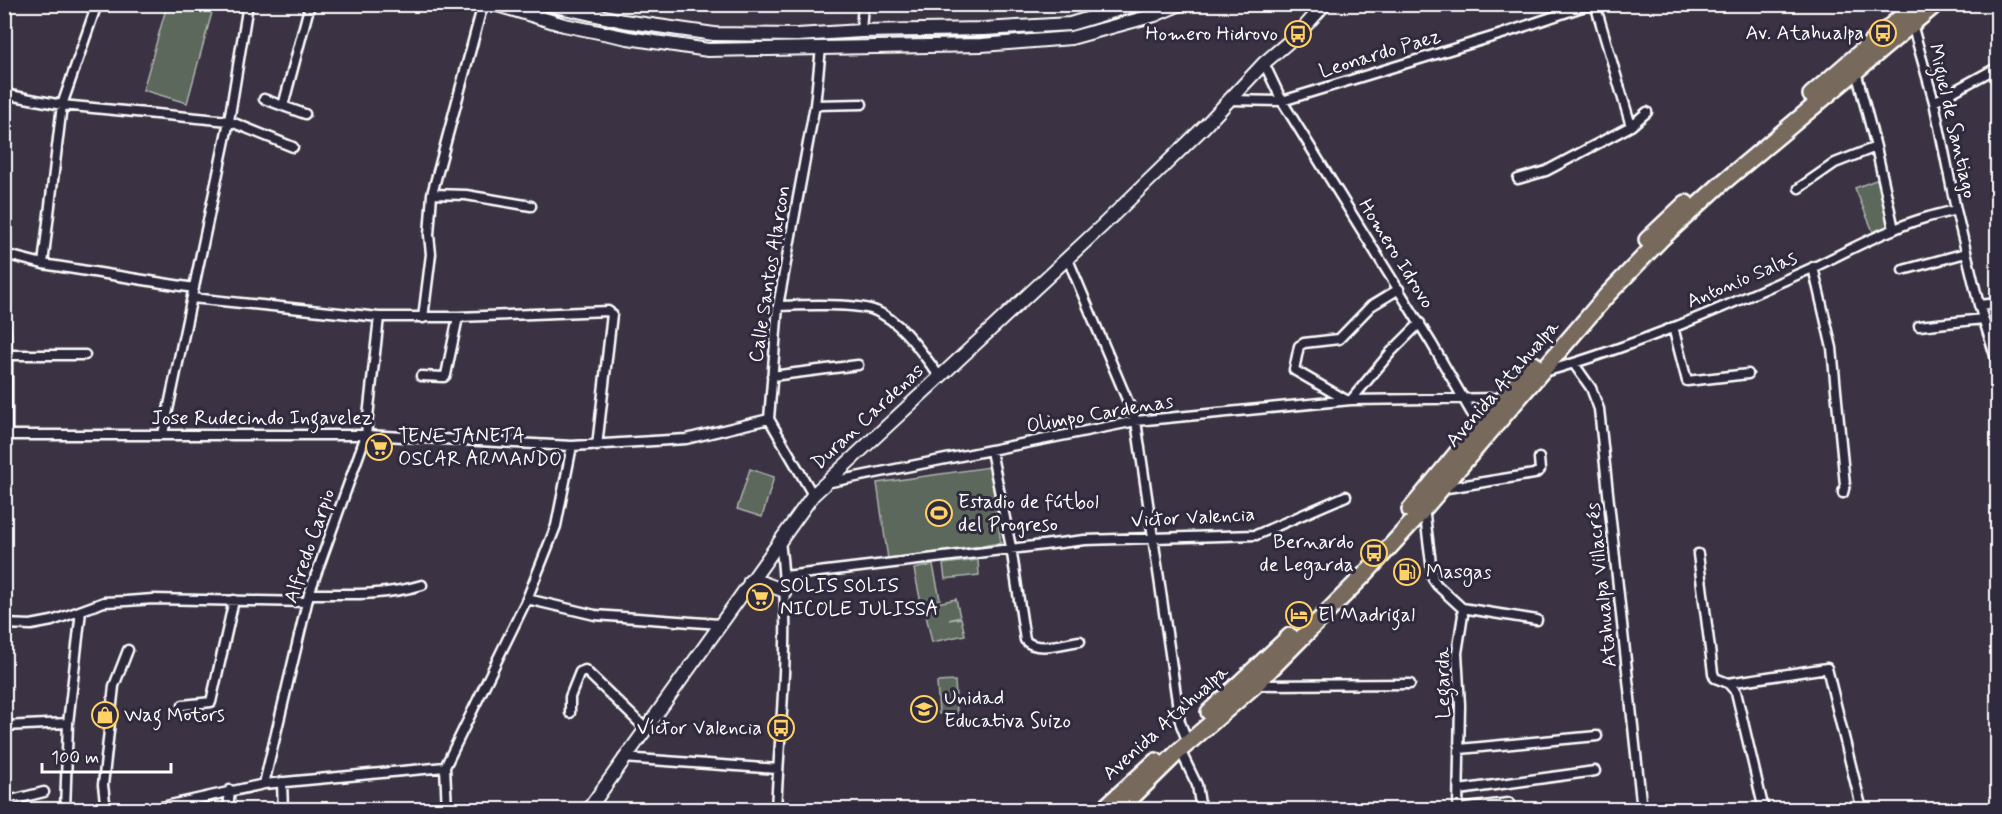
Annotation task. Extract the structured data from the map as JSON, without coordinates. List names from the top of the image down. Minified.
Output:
{"streets":{"highway":["Avenida Atahualpa"],"main road":["Duran Cardenas"],"street":["Leonardo Paez","Miguel de Santiago","Homero Idrovo","Calle Santos Alarcon","Antonio Salas","Olimpo Cardenas","Jose Rudecindo Ingavelez","Victor Valencia","Alfredo Carpio","Atahualpa Villacrés","Legarda"]},"crossings":[["Leonardo Paez","Homero Idrovo"],["Miguel de Santiago","Antonio Salas"],["Miguel de Santiago","Avenida Atahualpa"],["Homero Idrovo","Avenida Atahualpa"],["Homero Idrovo","Olimpo Cardenas"],["Homero Idrovo","Duran Cardenas"],["Calle Santos Alarcon","Jose Rudecindo Ingavelez"],["Antonio Salas","Avenida Atahualpa"],["Antonio Salas","Atahualpa Villacrés"],["Avenida Atahualpa","Olimpo Cardenas"],["Olimpo Cardenas","Duran Cardenas"],["Jose Rudecindo Ingavelez","Alfredo Carpio"]],"places":{"bus stop":["Av. Atahualpa","Homero Hidrovo","Bernardo de Legarda","Víctor Valencia"],"supermarket":["TENE JANETA OSCAR ARMANDO","SOLIS SOLIS NICOLE JULISSA"],"sports":["Estadio de fútbol del Progreso"],"fuel station":["Masgas"],"hotel":["El Madrigal"],"school or university":["Unidad Educativa Suizo"],"shop":["Wag Motors"]},"scale_bar":"100 m"}
